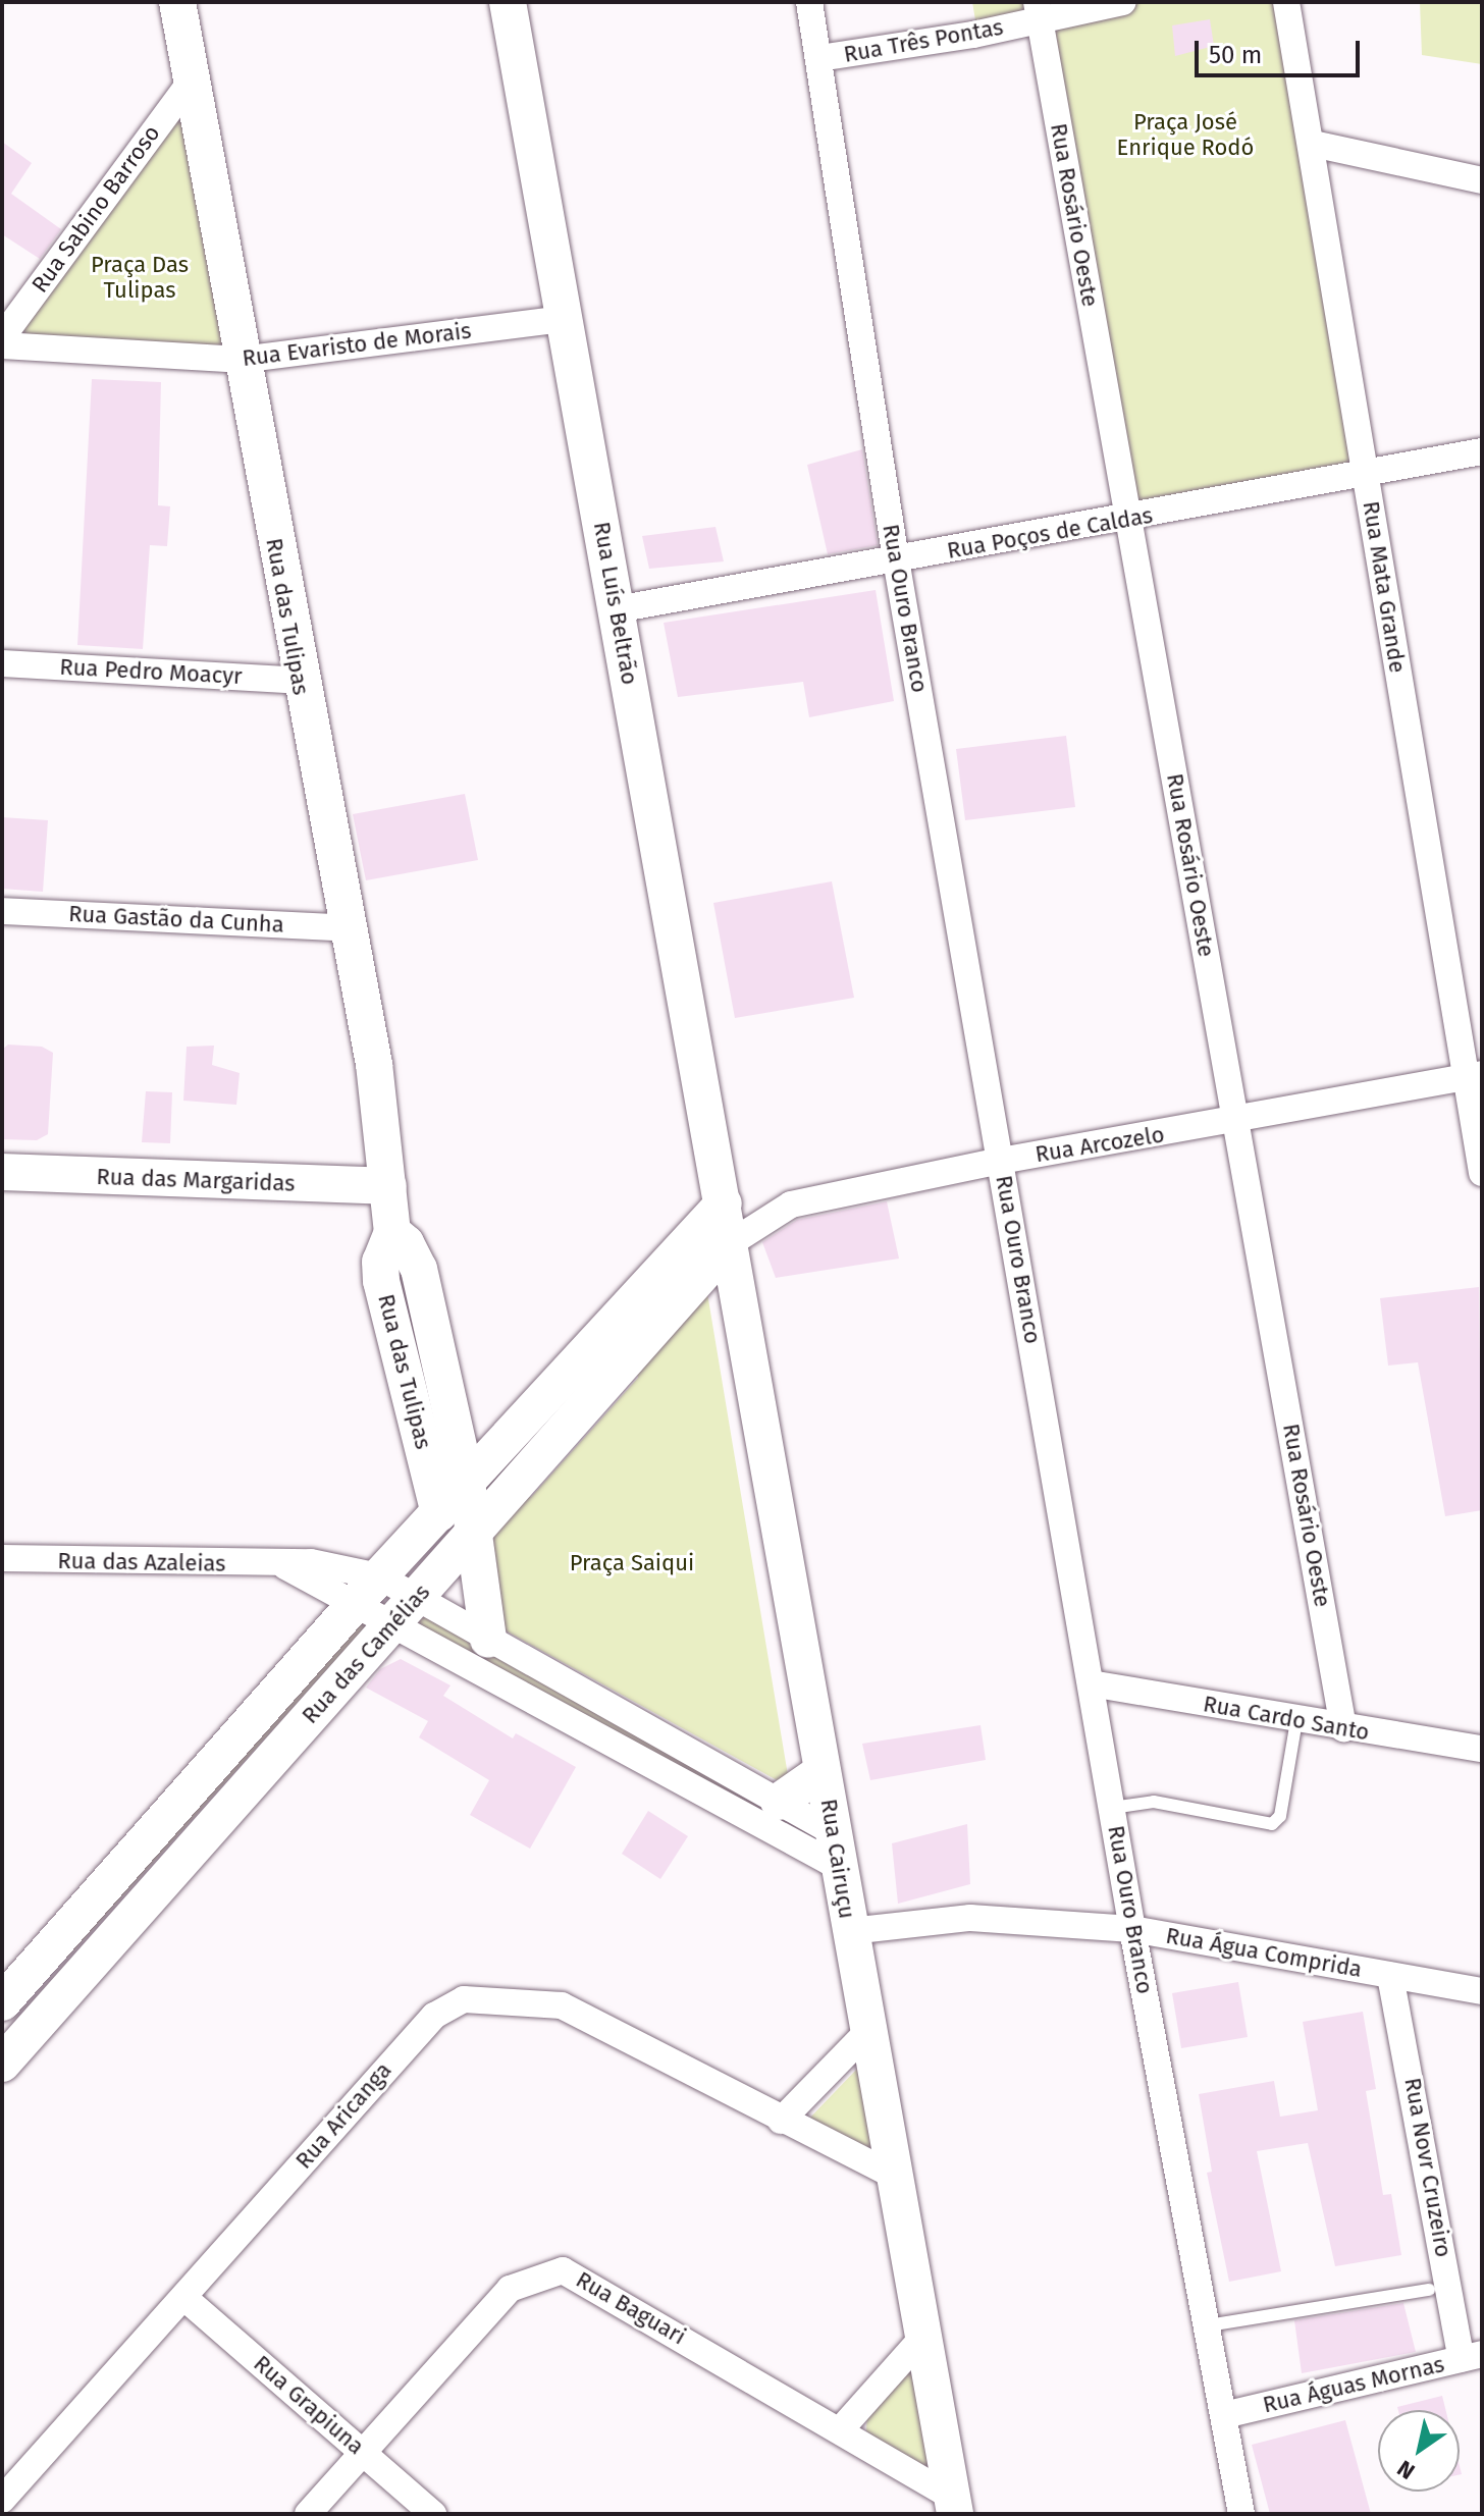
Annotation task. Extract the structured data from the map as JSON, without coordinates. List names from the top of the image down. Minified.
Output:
{"streets":{"street":["Rua Três Pontas","Rua Sabino Barroso","Rua Rosário Oeste","Rua Evaristo de Morais","Rua Poços de Caldas","Rua Mata Grande","Rua Luís Beltrão","Rua Ouro Branco","Rua das Tulipas","Rua Pedro Moacyr","Rua Gastão da Cunha","Rua Arcozelo","Rua das Margaridas","Rua das Azaleias","Rua das Camélias","Rua Cardo Santo","Rua Cairuçu","Rua Água Comprida","Rua Aricanga","Rua Novr Cruzeiro","Rua Baguari","Rua Águas Mornas","Rua Grapiuna"]},"crossings":[["Rua Três Pontas","Rua Rosário Oeste"],["Rua Três Pontas","Rua Ouro Branco"],["Rua Sabino Barroso","Rua das Tulipas"],["Rua Rosário Oeste","Rua Poços de Caldas"],["Rua Rosário Oeste","Rua Arcozelo"],["Rua Rosário Oeste","Rua Cardo Santo"],["Rua Evaristo de Morais","Rua Luís Beltrão"],["Rua Evaristo de Morais","Rua das Tulipas"],["Rua Poços de Caldas","Rua Mata Grande"],["Rua Poços de Caldas","Rua Luís Beltrão"],["Rua Poços de Caldas","Rua Ouro Branco"],["Rua Mata Grande","Rua Arcozelo"],["Rua Luís Beltrão","Rua das Camélias"],["Rua Luís Beltrão","Rua Cairuçu"],["Rua Ouro Branco","Rua Arcozelo"],["Rua Ouro Branco","Rua Cardo Santo"],["Rua Ouro Branco","Rua Água Comprida"],["Rua Ouro Branco","Rua Águas Mornas"],["Rua das Tulipas","Rua Pedro Moacyr"],["Rua das Tulipas","Rua Gastão da Cunha"],["Rua das Tulipas","Rua das Margaridas"],["Rua das Tulipas","Rua das Camélias"],["Rua Arcozelo","Rua das Camélias"],["Rua Arcozelo","Rua Cairuçu"],["Rua das Azaleias","Rua das Camélias"],["Rua das Camélias","Rua Cairuçu"],["Rua Cairuçu","Rua Água Comprida"],["Rua Cairuçu","Rua Aricanga"],["Rua Cairuçu","Rua Baguari"],["Rua Água Comprida","Rua Novr Cruzeiro"],["Rua Aricanga","Rua Grapiuna"],["Rua Novr Cruzeiro","Rua Águas Mornas"],["Rua Baguari","Rua Grapiuna"]],"parks":["Praça José Enrique Rodó","Praça Das Tulipas","Praça Saiqui"],"scale_bar":"50 m","north":"bottom left"}
